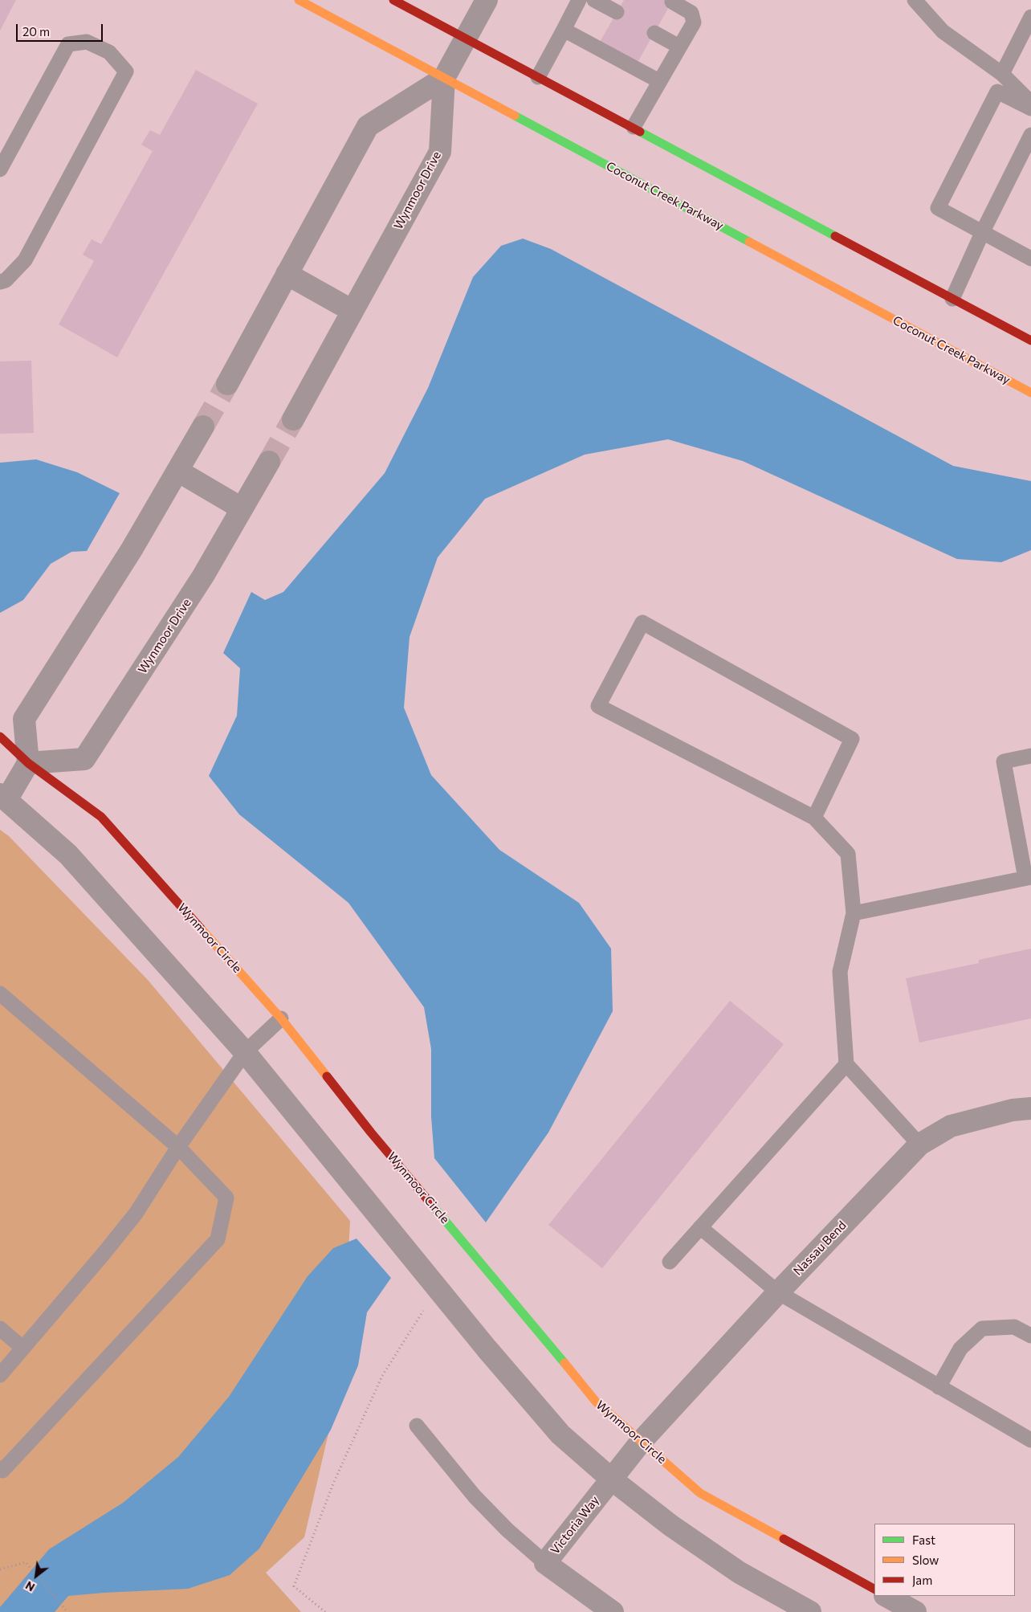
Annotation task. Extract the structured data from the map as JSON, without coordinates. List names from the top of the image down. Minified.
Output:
{"streets":{"main road":["Coconut Creek Parkway","Wynmoor Circle"],"street":["Wynmoor Drive","Nassau Bend","Victoria Way"]},"crossings":[["Wynmoor Drive","Coconut Creek Parkway"],["Wynmoor Drive","Wynmoor Circle"],["Wynmoor Circle","Nassau Bend"],["Wynmoor Circle","Victoria Way"],["Nassau Bend","Victoria Way"]],"legend":["Fast","Slow","Jam"],"scale_bar":"20 m","north":"bottom left"}
